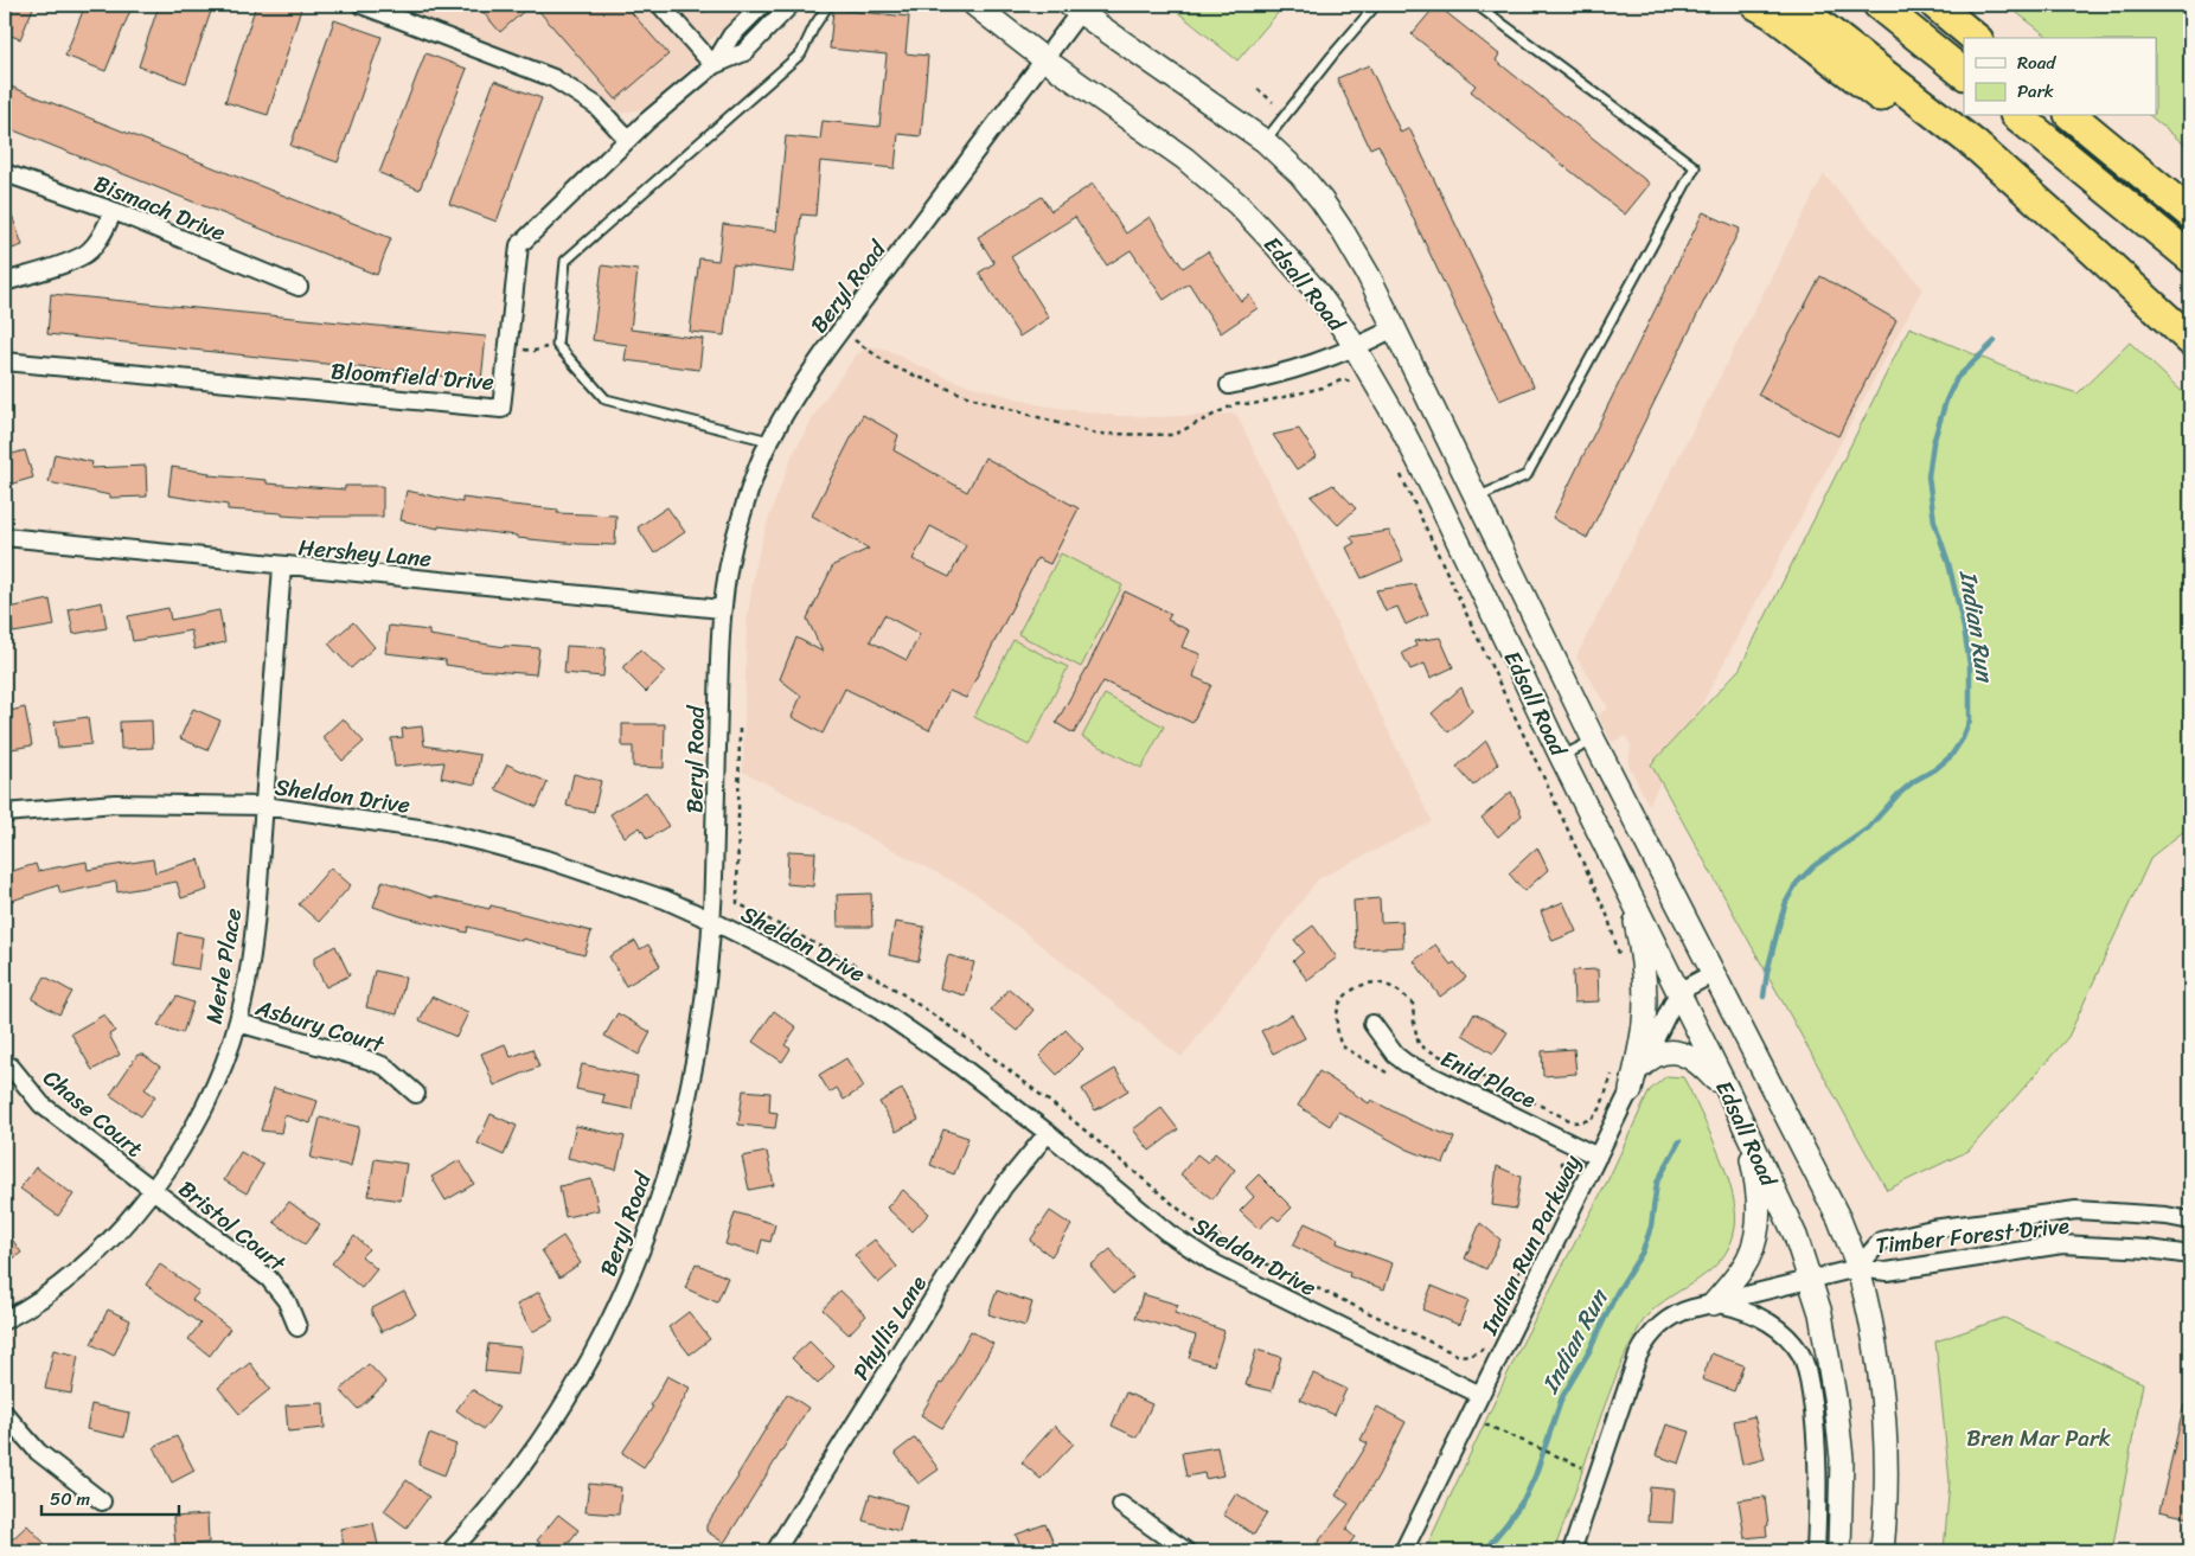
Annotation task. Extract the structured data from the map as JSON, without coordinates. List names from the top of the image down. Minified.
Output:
{"streets":{"main road":["Edsall Road"],"street":["Bismach Drive","Beryl Road","Bloomfield Drive","Hershey Lane","Sheldon Drive","Merle Place","Asbury Court","Enid Place","Chase Court","Bristol Court","Timber Forest Drive","Indian Run Parkway","Phyllis Lane"]},"crossings":[["Edsall Road","Beryl Road"],["Edsall Road","Timber Forest Drive"],["Edsall Road","Indian Run Parkway"],["Beryl Road","Hershey Lane"],["Beryl Road","Sheldon Drive"],["Hershey Lane","Merle Place"],["Sheldon Drive","Merle Place"],["Sheldon Drive","Indian Run Parkway"],["Sheldon Drive","Phyllis Lane"],["Merle Place","Asbury Court"],["Merle Place","Chase Court"],["Merle Place","Bristol Court"],["Enid Place","Indian Run Parkway"],["Chase Court","Bristol Court"]],"water":["Indian Run"],"parks":["Bren Mar Park"],"legend":["Road","Park"],"scale_bar":"50 m"}
